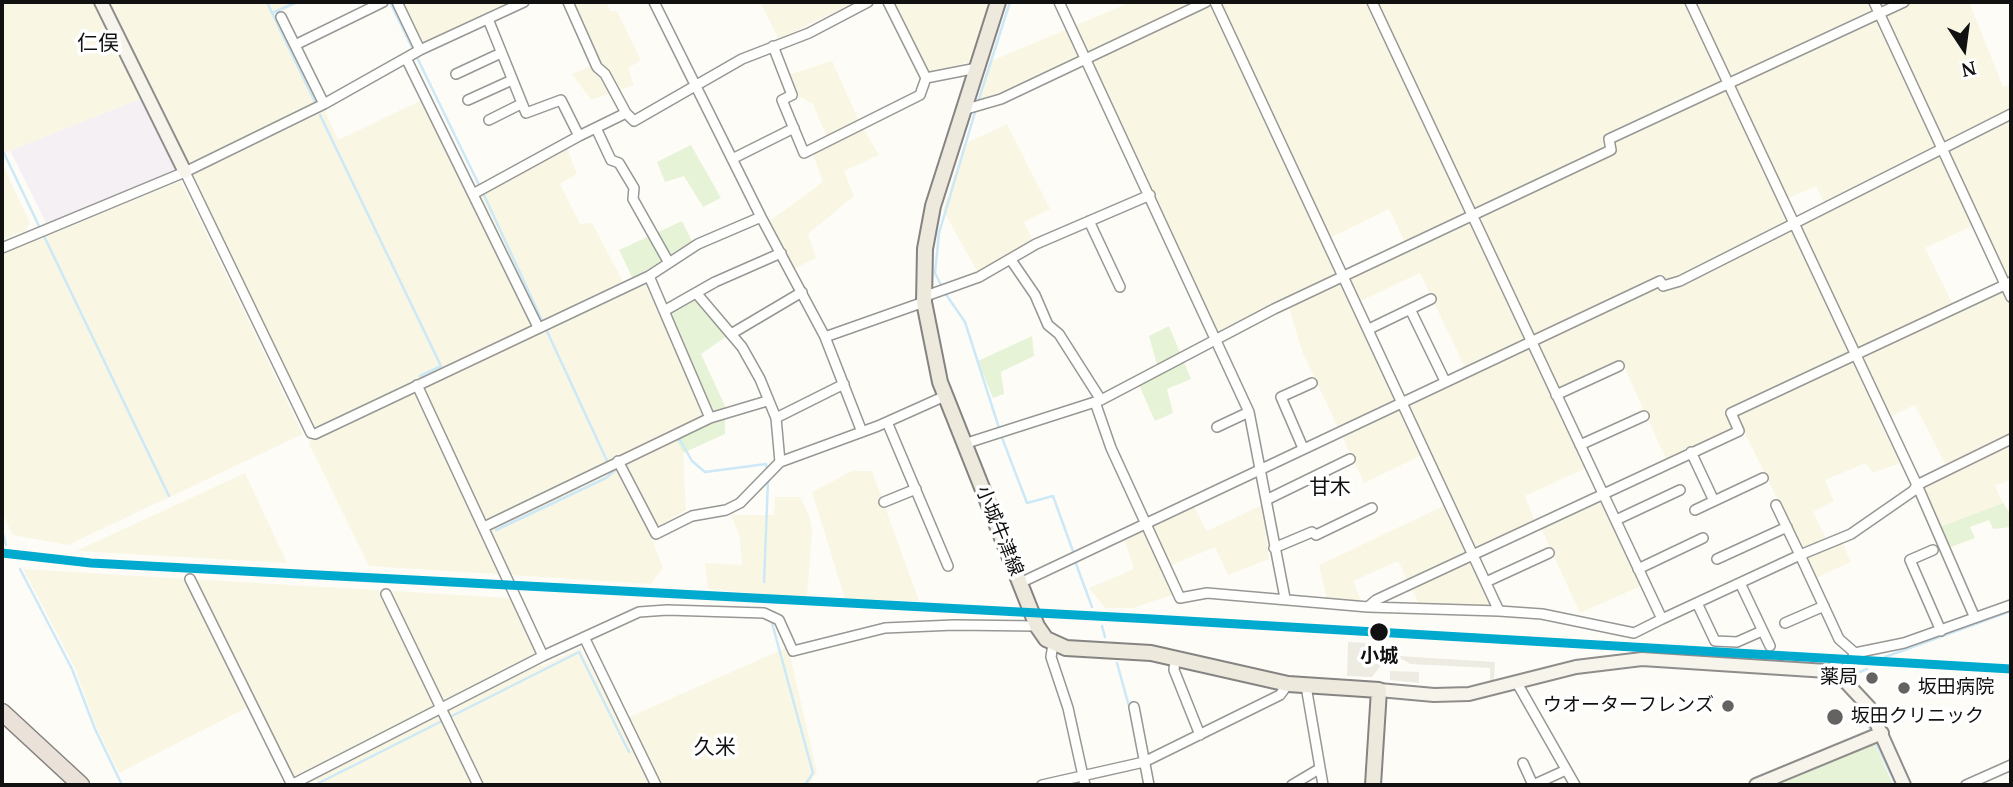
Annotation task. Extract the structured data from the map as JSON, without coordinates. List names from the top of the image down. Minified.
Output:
{"streets":{"main road":["小城牛津線"]},"districts":["仁俣","甘木","久米"],"places":["小城","薬局","坂田病院","ウオーターフレンズ","坂田クリニック"],"north":"bottom"}
